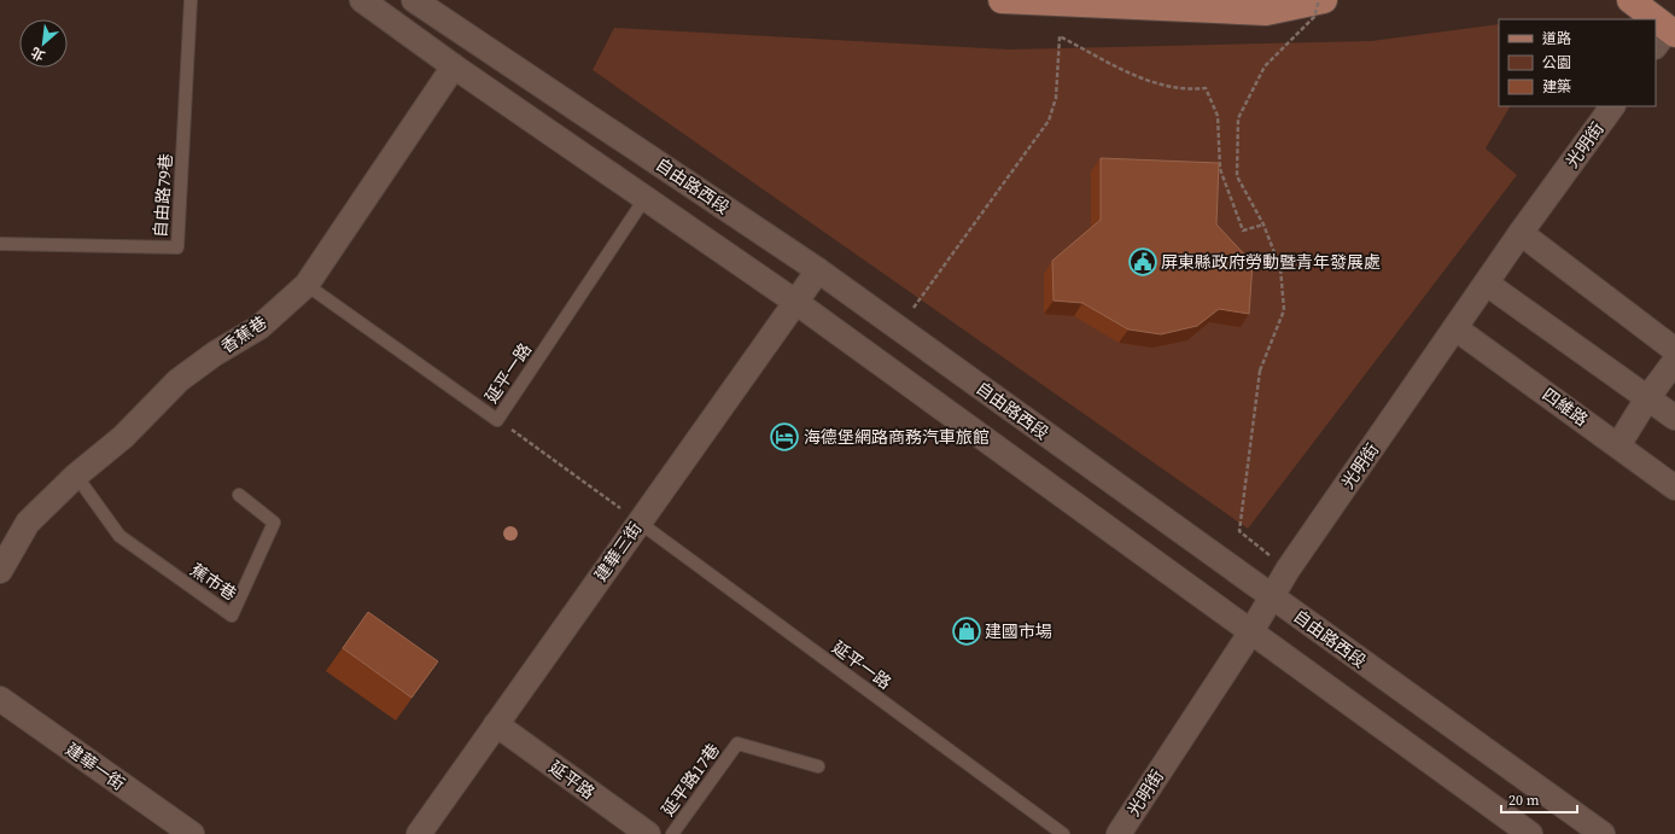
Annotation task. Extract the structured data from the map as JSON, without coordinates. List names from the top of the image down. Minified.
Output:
{"streets":{"street":["光明街","自由路西段","香蕉巷","四維路","建華三街","建華一街","延平路"],"lane":["自由路79巷","延平一路","蕉市巷","延平路17巷"]},"crossings":[["光明街","自由路西段"],["光明街","四維路"],["自由路西段","建華三街"],["香蕉巷","延平一路"],["香蕉巷","蕉市巷"],["延平一路","建華三街"],["建華三街","延平路"]],"places":{"public building":["屏東縣政府勞動暨青年發展處"],"hotel":["海德堡網路商務汽車旅館"],"shop":["建國市場"]},"legend":["道路","公園","建築"],"scale_bar":"20 m","north":"bottom left"}
